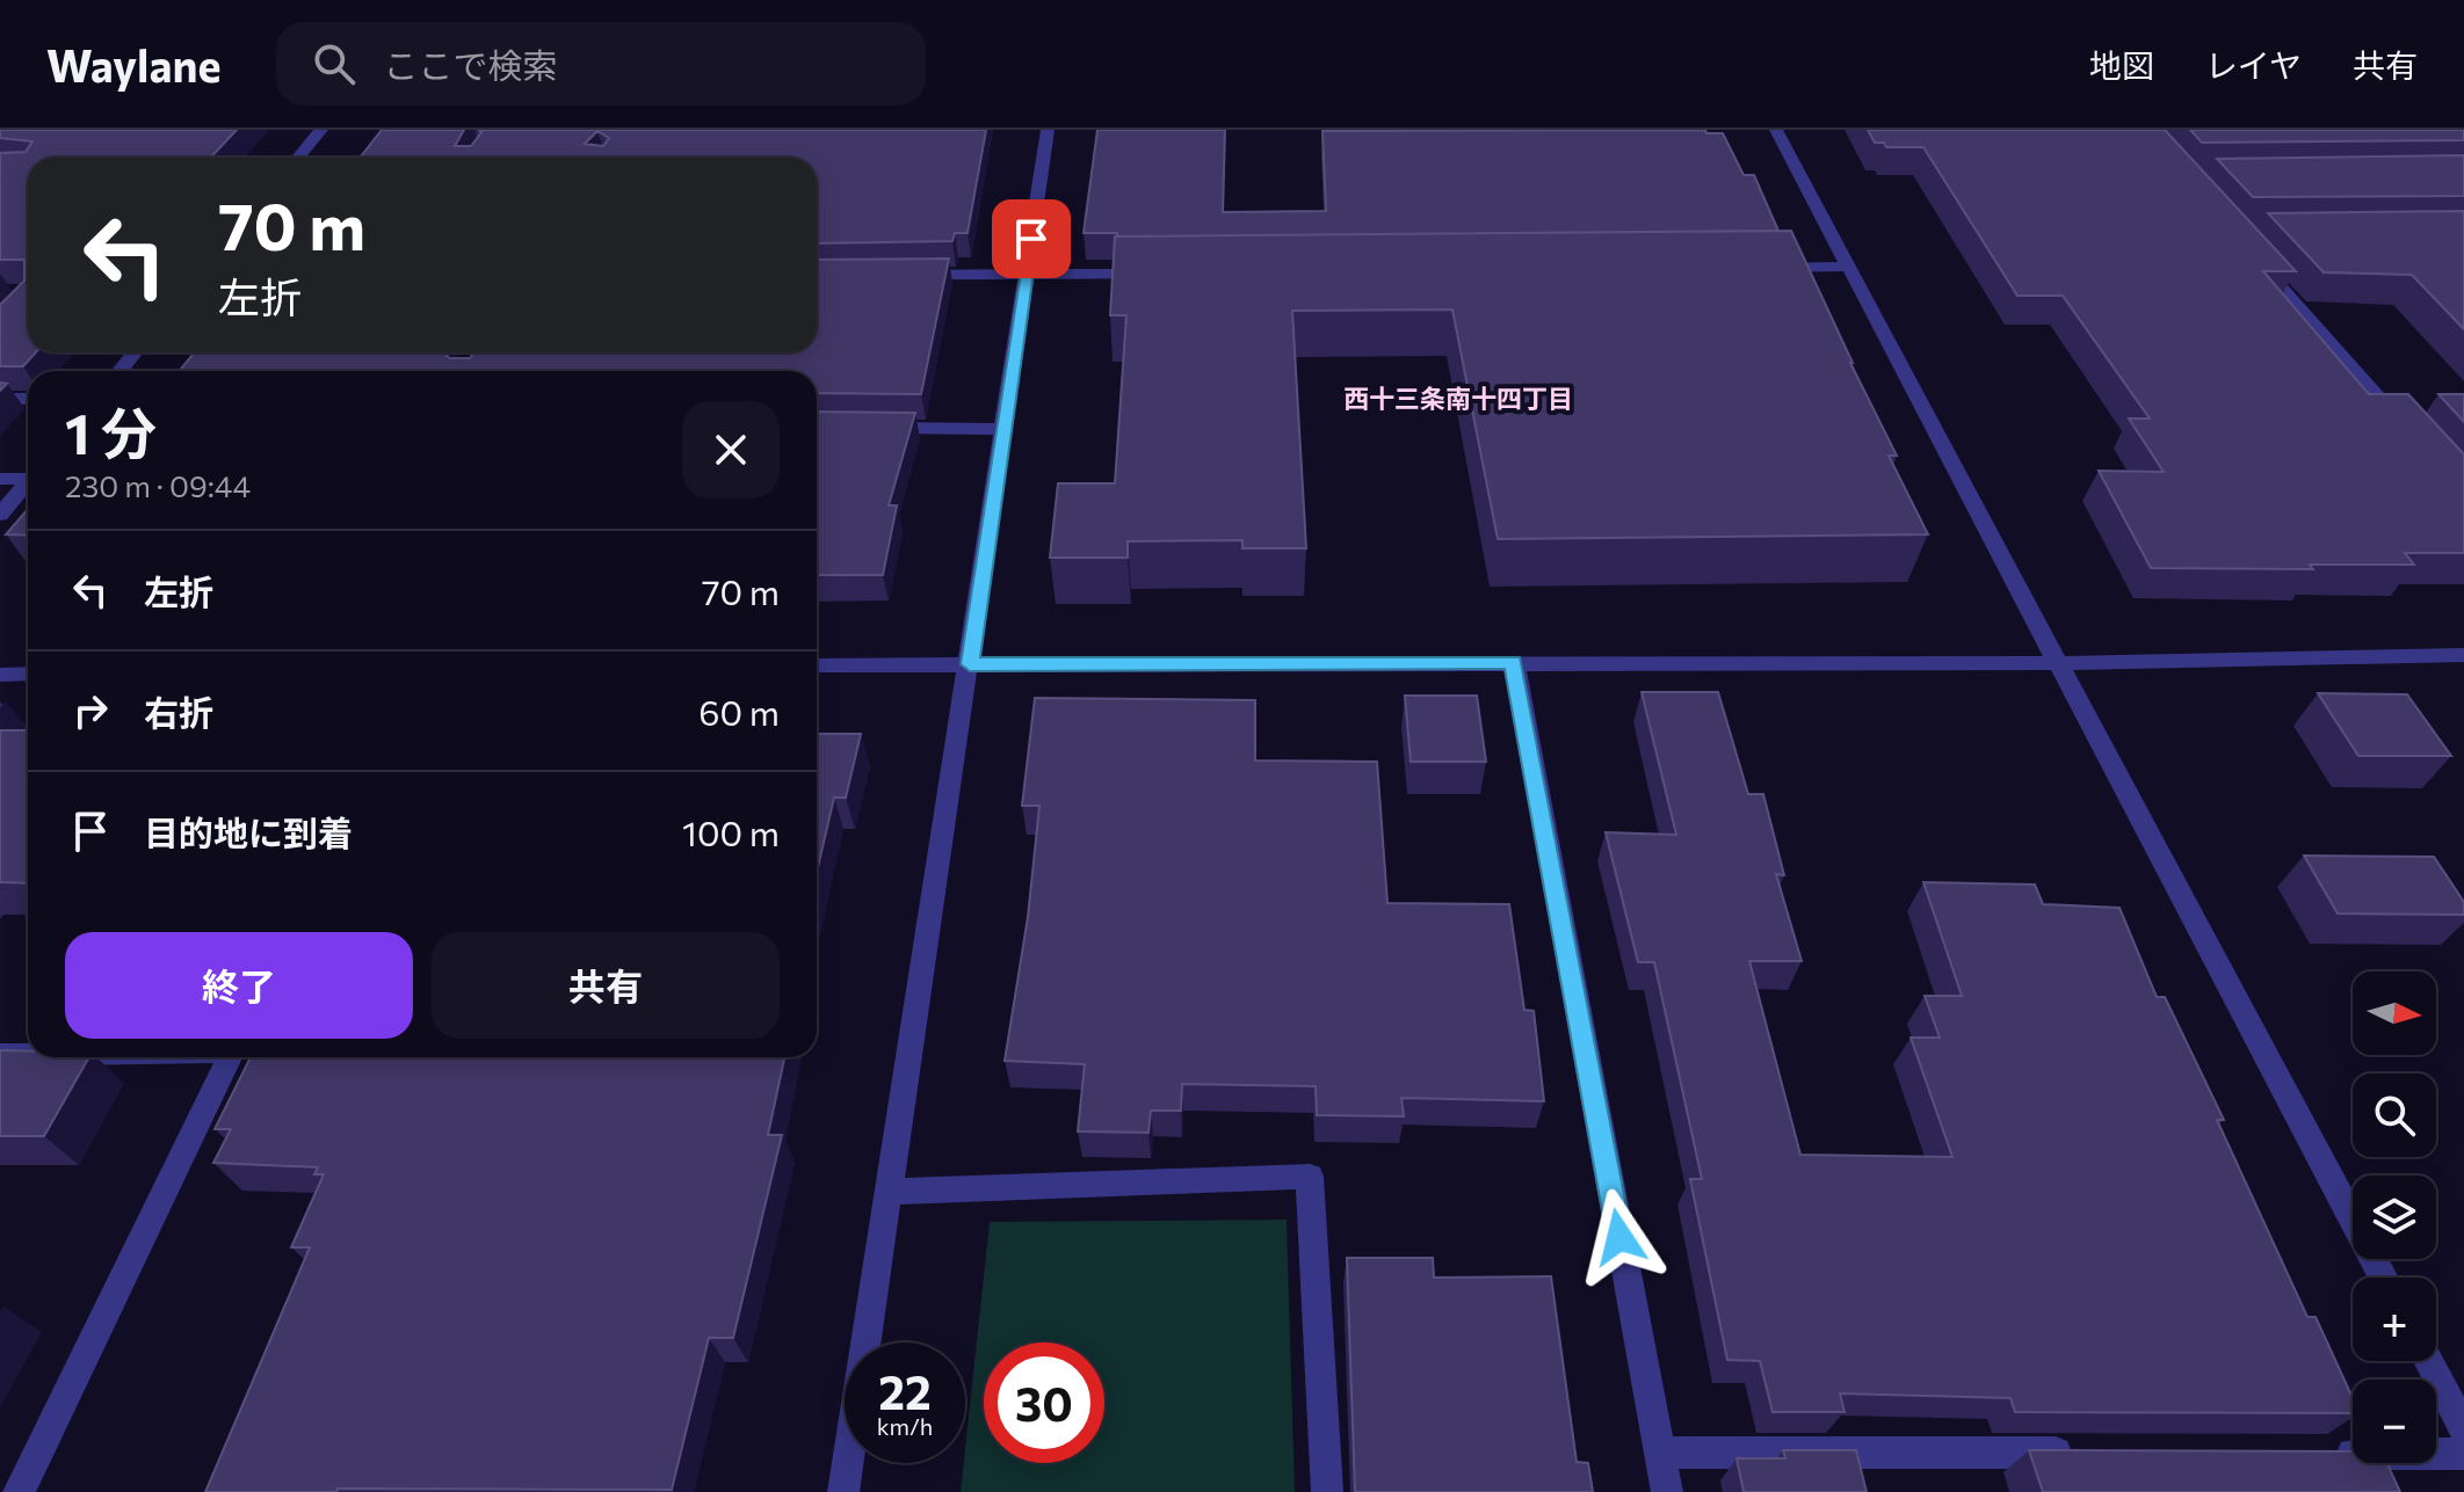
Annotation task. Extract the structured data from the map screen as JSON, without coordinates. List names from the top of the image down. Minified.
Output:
{"districts":["西十三条南十四丁目"],"north":"right","page":{"header":"Waylane","search":"ここで検索","nav":["地図","レイヤ","共有"],"turn":["70 m","左折"],"heading":["1 分","230 m · 09:44"],"list":[{"name":"左折","value":"70 m"},{"name":"右折","value":"60 m"},{"name":"目的地に到着","value":"100 m"}],"buttons":["終了","共有"],"map_buttons":["+","−"],"speed":"22 km/h","limit":"30"}}
